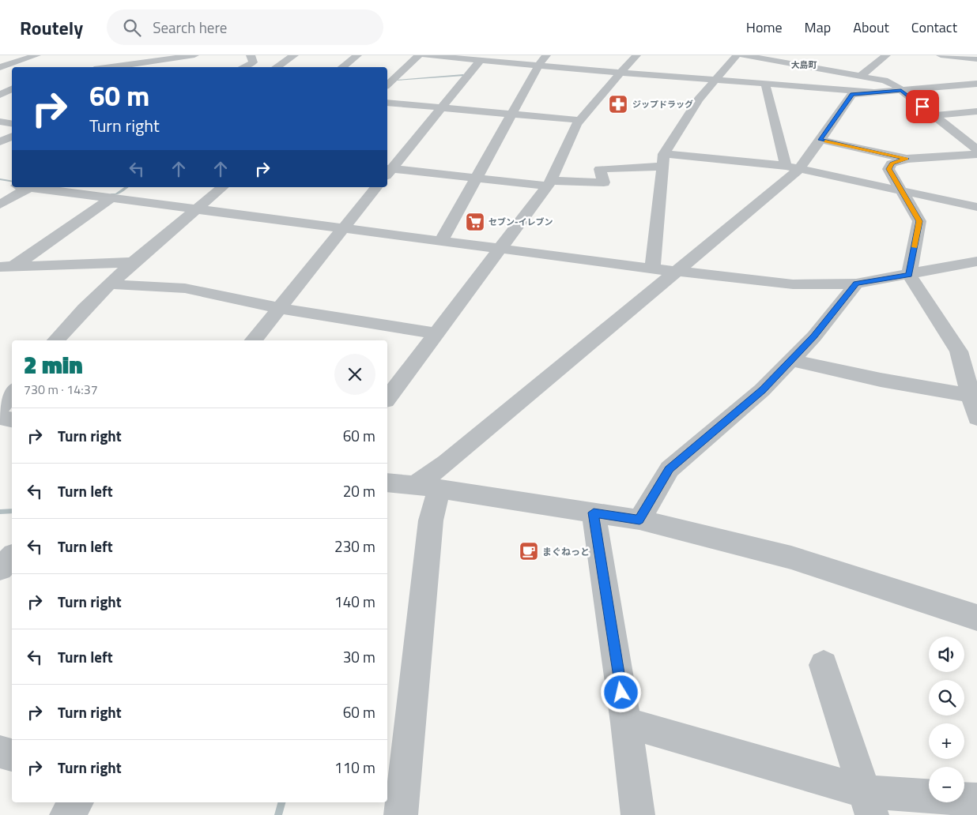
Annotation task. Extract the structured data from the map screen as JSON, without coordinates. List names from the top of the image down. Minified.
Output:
{"districts":["大島町"],"places":{"pharmacy":["ジップドラッグ"],"supermarket":["セブン-イレブン"],"cafe":["まぐねっと"]},"page":{"header":"Routely","search":"Search here","nav":["Home","Map","About","Contact"],"turn":["60 m","Turn right"],"heading":["2 min","730 m · 14:37"],"list":[{"name":"Turn right","value":"60 m"},{"name":"Turn left","value":"20 m"},{"name":"Turn left","value":"230 m"},{"name":"Turn right","value":"140 m"},{"name":"Turn left","value":"30 m"},{"name":"Turn right","value":"60 m"},{"name":"Turn right","value":"110 m"}],"map_buttons":["+","−"]}}
